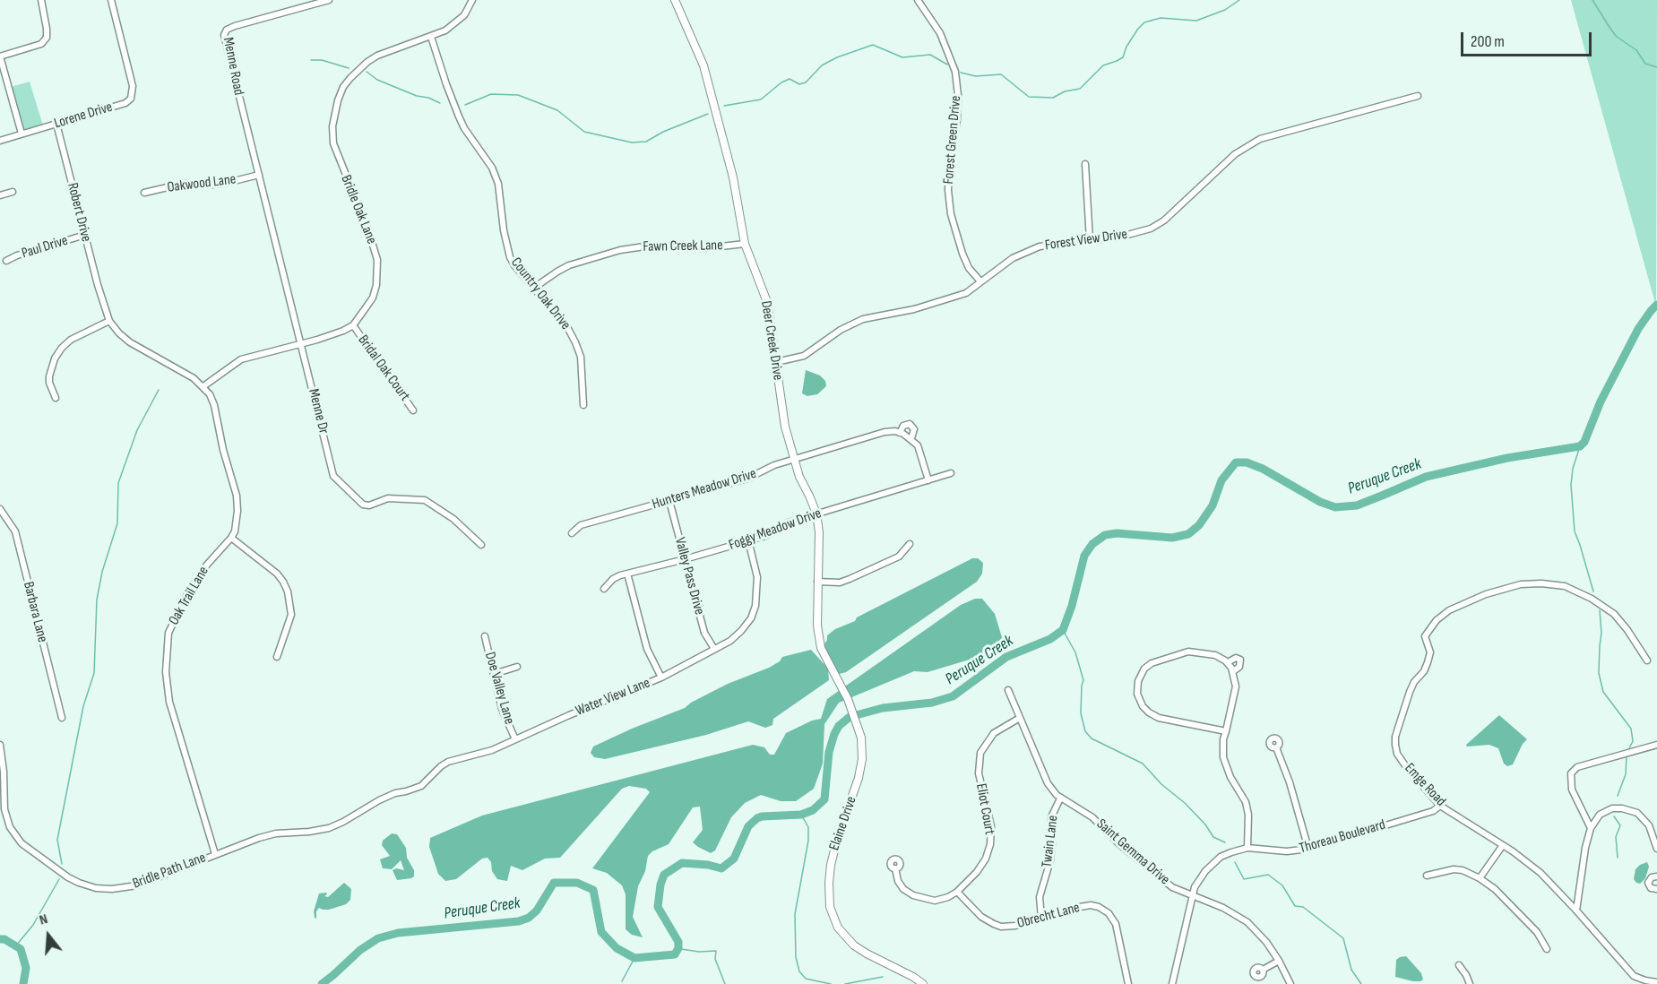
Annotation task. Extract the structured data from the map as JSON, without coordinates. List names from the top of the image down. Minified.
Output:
{"streets":{"street":["Menne Road","Lorene Drive","Forest Green Drive","Oakwood Lane","Bridle Oak Lane","Robert Drive","Forest View Drive","Fawn Creek Lane","Paul Drive","Country Oak Drive","Deer Creek Drive","Bridal Oak Court","Menne Dr","Hunters Meadow Drive","Foggy Meadow Drive","Valley Pass Drive","Oak Trail Lane","Barbara Lane","Doe Valley Lane","Water View Lane","Emge Road","Eliot Court","Elaine Drive","Thoreau Boulevard","Twain Lane","Saint Gemma Drive","Bridle Path Lane","Obrecht Lane"]},"crossings":[["Menne Road","Oakwood Lane"],["Menne Road","Menne Dr"],["Lorene Drive","Robert Drive"],["Forest Green Drive","Forest View Drive"],["Oakwood Lane","Menne Dr"],["Bridle Oak Lane","Country Oak Drive"],["Bridle Oak Lane","Bridal Oak Court"],["Robert Drive","Paul Drive"],["Forest View Drive","Deer Creek Drive"],["Fawn Creek Lane","Country Oak Drive"],["Fawn Creek Lane","Deer Creek Drive"],["Deer Creek Drive","Hunters Meadow Drive"],["Deer Creek Drive","Foggy Meadow Drive"],["Deer Creek Drive","Elaine Drive"],["Hunters Meadow Drive","Foggy Meadow Drive"],["Hunters Meadow Drive","Valley Pass Drive"],["Foggy Meadow Drive","Valley Pass Drive"],["Foggy Meadow Drive","Water View Lane"],["Valley Pass Drive","Water View Lane"],["Oak Trail Lane","Bridle Path Lane"],["Doe Valley Lane","Water View Lane"],["Water View Lane","Bridle Path Lane"],["Emge Road","Thoreau Boulevard"],["Eliot Court","Saint Gemma Drive"],["Eliot Court","Obrecht Lane"],["Thoreau Boulevard","Saint Gemma Drive"],["Twain Lane","Saint Gemma Drive"],["Twain Lane","Obrecht Lane"]],"water":["Peruque Creek"],"scale_bar":"200 m","north":"top"}
